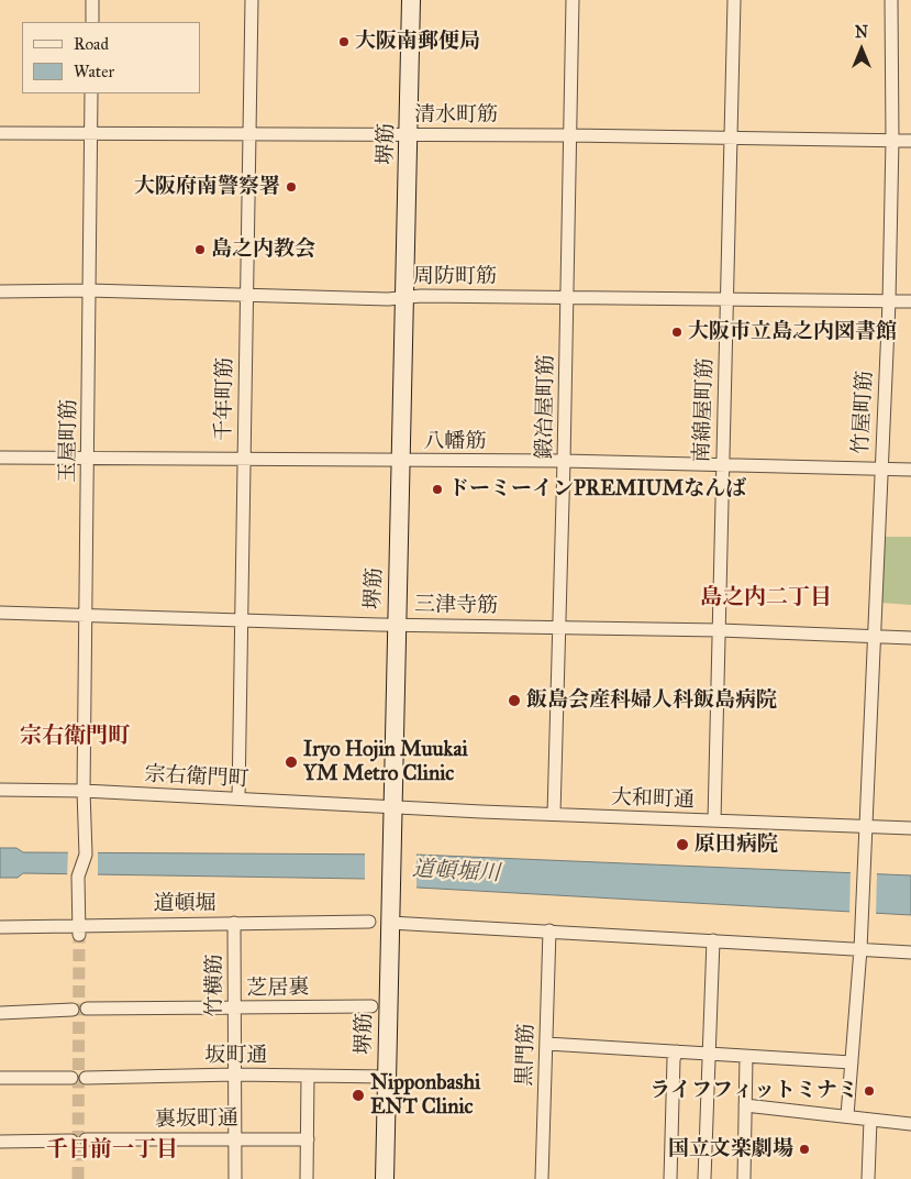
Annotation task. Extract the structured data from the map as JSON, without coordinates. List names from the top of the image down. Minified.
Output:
{"streets":{"main road":["堺筋"],"street":["清水町筋","周防町筋","千年町筋","鍛冶屋町筋","南綿屋町筋","竹屋町筋","玉屋町筋","八幡筋","三津寺筋","宗右衛門町","大和町通","道頓堀","竹横筋","芝居裏","黒門筋","坂町通","裏坂町通"]},"crossings":[["清水町筋","堺筋"],["清水町筋","千年町筋"],["清水町筋","鍛冶屋町筋"],["清水町筋","南綿屋町筋"],["清水町筋","竹屋町筋"],["清水町筋","玉屋町筋"],["堺筋","周防町筋"],["堺筋","八幡筋"],["堺筋","三津寺筋"],["堺筋","宗右衛門町"],["堺筋","大和町通"],["堺筋","坂町通"],["周防町筋","千年町筋"],["周防町筋","鍛冶屋町筋"],["周防町筋","南綿屋町筋"],["周防町筋","竹屋町筋"],["周防町筋","玉屋町筋"],["千年町筋","八幡筋"],["千年町筋","三津寺筋"],["千年町筋","宗右衛門町"],["鍛冶屋町筋","八幡筋"],["鍛冶屋町筋","三津寺筋"],["鍛冶屋町筋","大和町通"],["南綿屋町筋","八幡筋"],["南綿屋町筋","三津寺筋"],["南綿屋町筋","大和町通"],["竹屋町筋","八幡筋"],["竹屋町筋","三津寺筋"],["竹屋町筋","大和町通"],["玉屋町筋","八幡筋"],["玉屋町筋","三津寺筋"],["玉屋町筋","宗右衛門町"],["玉屋町筋","道頓堀"],["宗右衛門町","大和町通"],["道頓堀","竹横筋"],["竹横筋","芝居裏"],["竹横筋","坂町通"],["竹横筋","裏坂町通"]],"districts":["島之内二丁目","宗右衛門町","千日前一丁目"],"water":["道頓堀川"],"places":["大阪南郵便局","大阪府南警察署","島之内教会","大阪市立島之内図書館","ドーミーインPREMIUMなんば","飯島会産科婦人科飯島病院","Iryo Hojin Muukai YM Metro Clinic","原田病院","ライフフィットミナミ","Nipponbashi ENT Clinic","国立文楽劇場"],"legend":["Road","Water"],"north":"top"}
